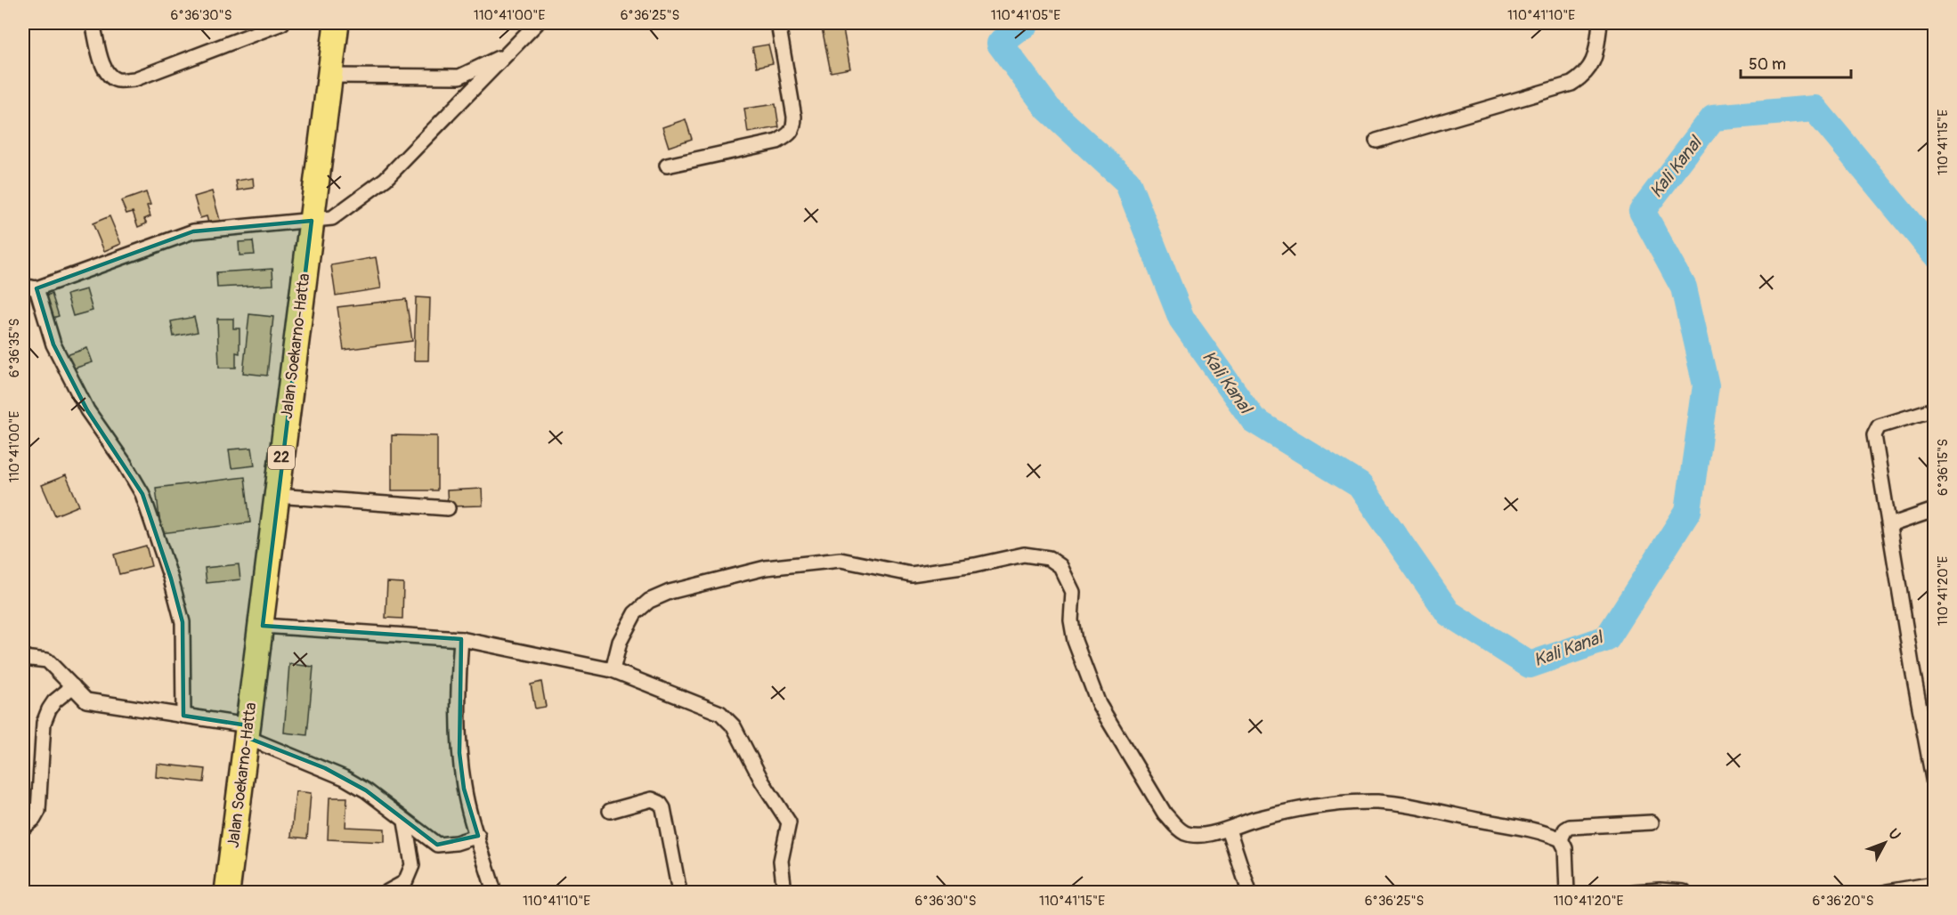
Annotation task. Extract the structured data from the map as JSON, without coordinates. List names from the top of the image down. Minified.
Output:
{"streets":{"highway":["Jalan Soekarno-Hatta","22"]},"water":["Kali Kanal"],"scale_bar":"50 m","north":"top right","coordinates":["6°36'30\"S","110°41'00\"E","6°36'25\"S","110°41'05\"E","110°41'10\"E","110°41'15\"E","6°36'35\"S","6°36'15\"S","110°41'20\"E","6°36'20\"S"]}
